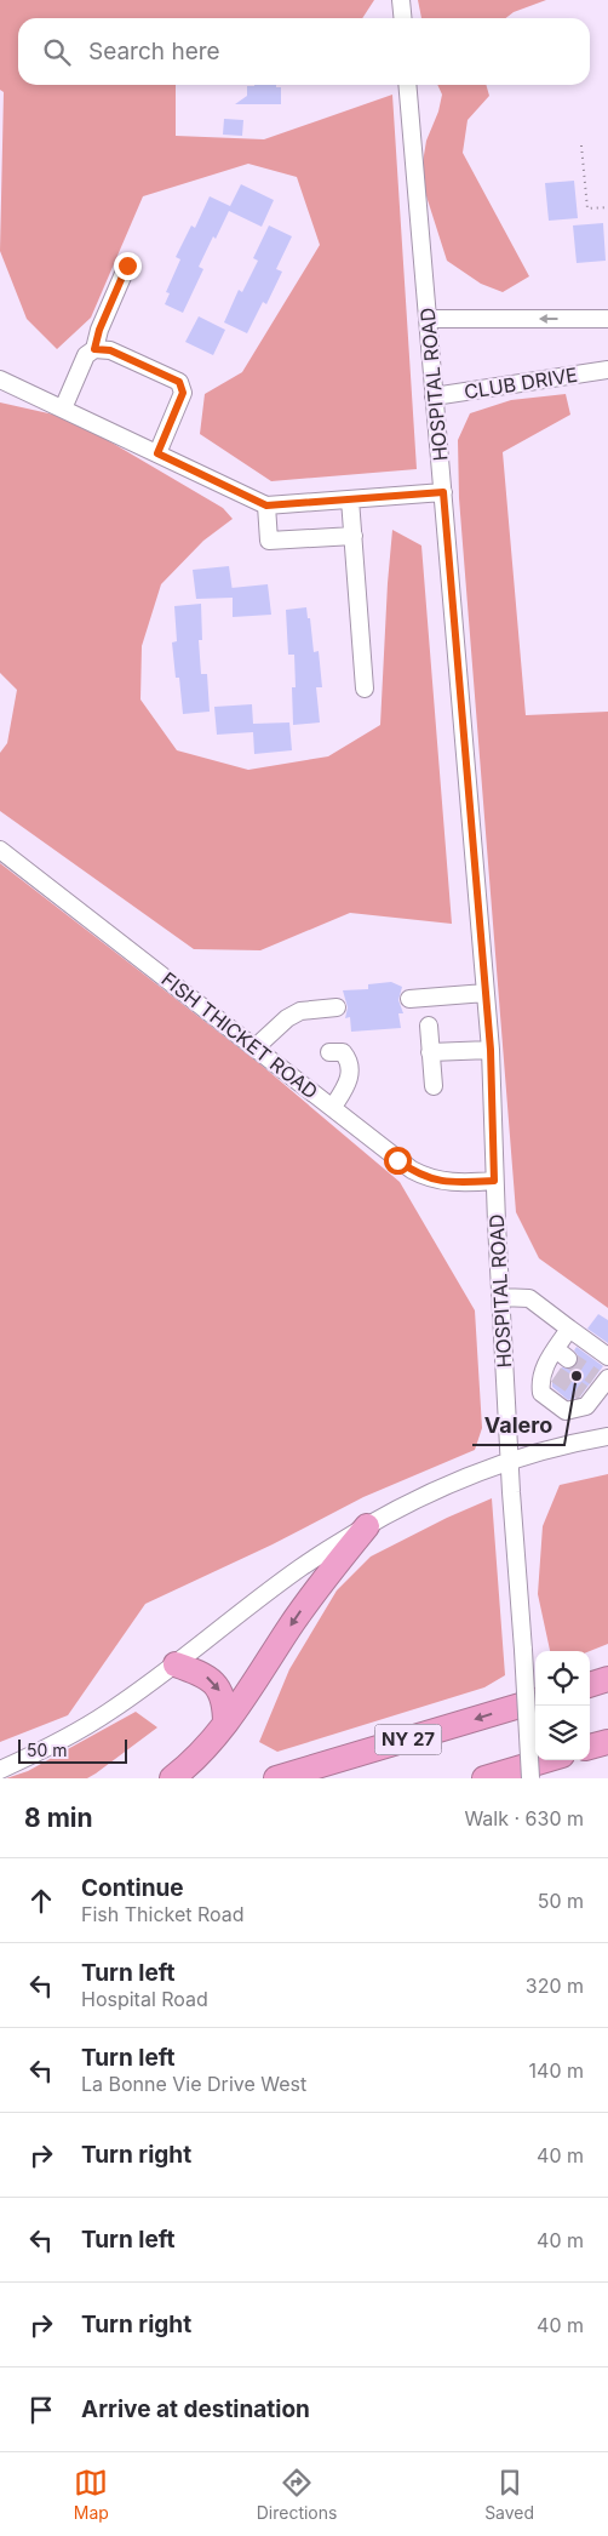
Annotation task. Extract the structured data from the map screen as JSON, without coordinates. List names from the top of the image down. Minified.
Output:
{"streets":{"highway":["NY 27"],"street":["CLUB DRIVE","HOSPITAL ROAD","FISH THICKET ROAD"]},"crossings":[["CLUB DRIVE","HOSPITAL ROAD"],["HOSPITAL ROAD","FISH THICKET ROAD"]],"places":["Valero"],"scale_bar":"50 m","page":{"search":"Search here","scale":"50 m","heading":["8 min","Walk · 630 m"],"list":[["Continue","Fish Thicket Road","50 m"],["Turn left","Hospital Road","320 m"],["Turn left","La Bonne Vie Drive West","140 m"],["Turn right","40 m"],["Turn left","40 m"],["Turn right","40 m"],"Arrive at destination"],"nav":["Map","Directions","Saved"]}}
